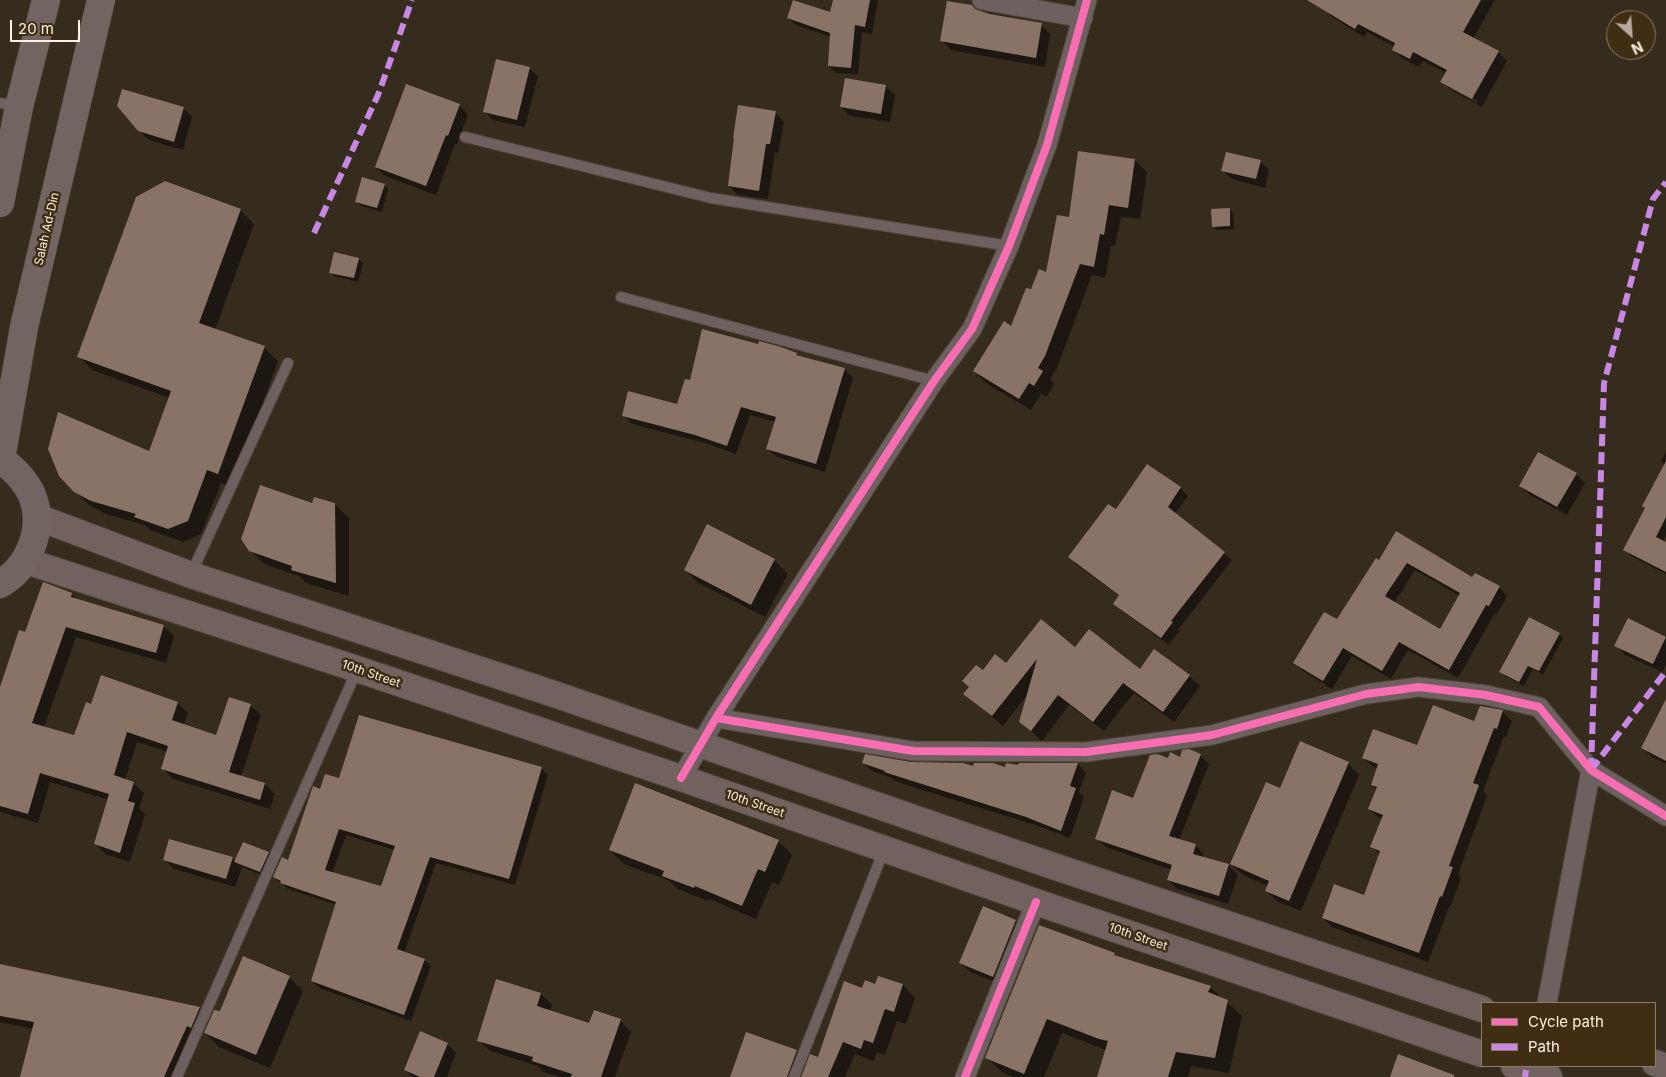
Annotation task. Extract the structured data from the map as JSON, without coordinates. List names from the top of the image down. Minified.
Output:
{"streets":{"highway":["Salah Ad-Din"],"main road":["10th Street"]},"legend":["Cycle path","Path"],"scale_bar":"20 m","north":"bottom right"}
